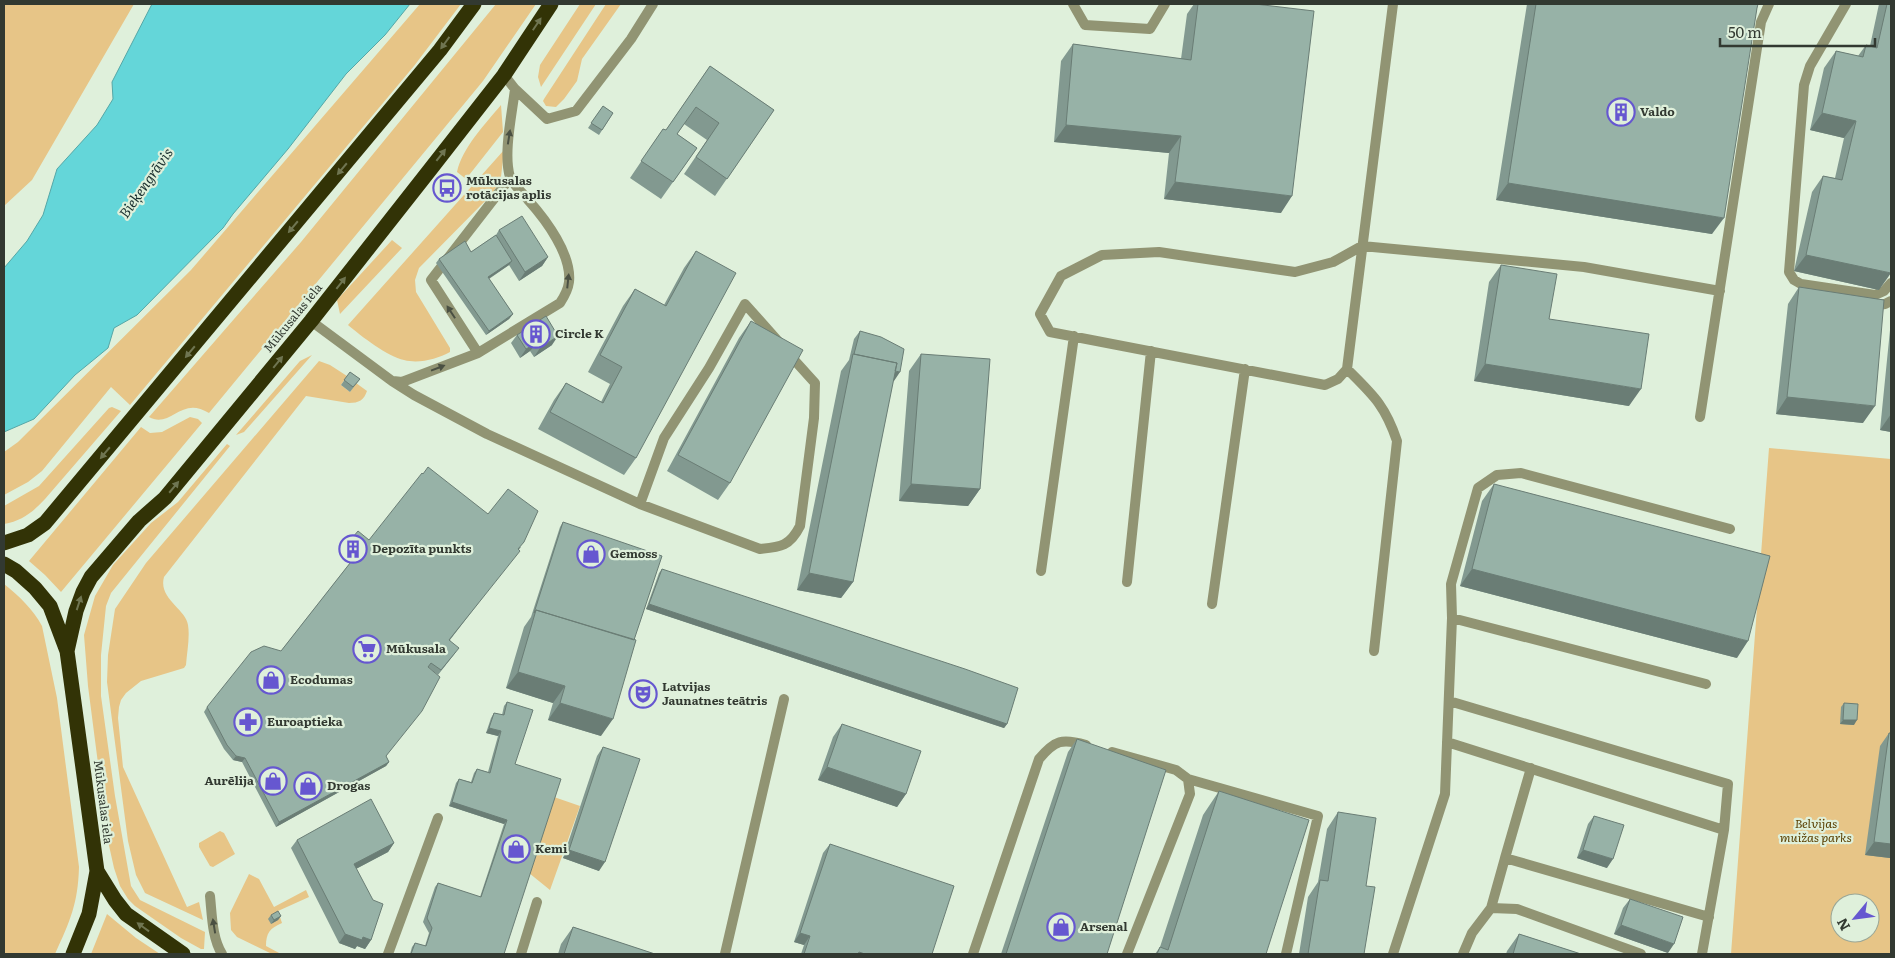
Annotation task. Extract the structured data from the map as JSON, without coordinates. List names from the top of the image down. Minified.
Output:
{"streets":{"highway":["Mūkusalas iela"]},"water":["Bieķengrāvis"],"parks":["Belvijas muižas parks"],"places":{"building":["Valdo","Circle K","Depozīta punkts"],"bus stop":["Mūkusalas rotācijas aplis"],"shop":["Gemoss","Ecodumas","Aurēlija","Drogas","Kemi","Arsenal"],"supermarket":["Mūkusala"],"theatre":["Latvijas Jaunatnes teātris"],"pharmacy":["Euroaptieka"]},"scale_bar":"50 m","north":"bottom left"}
